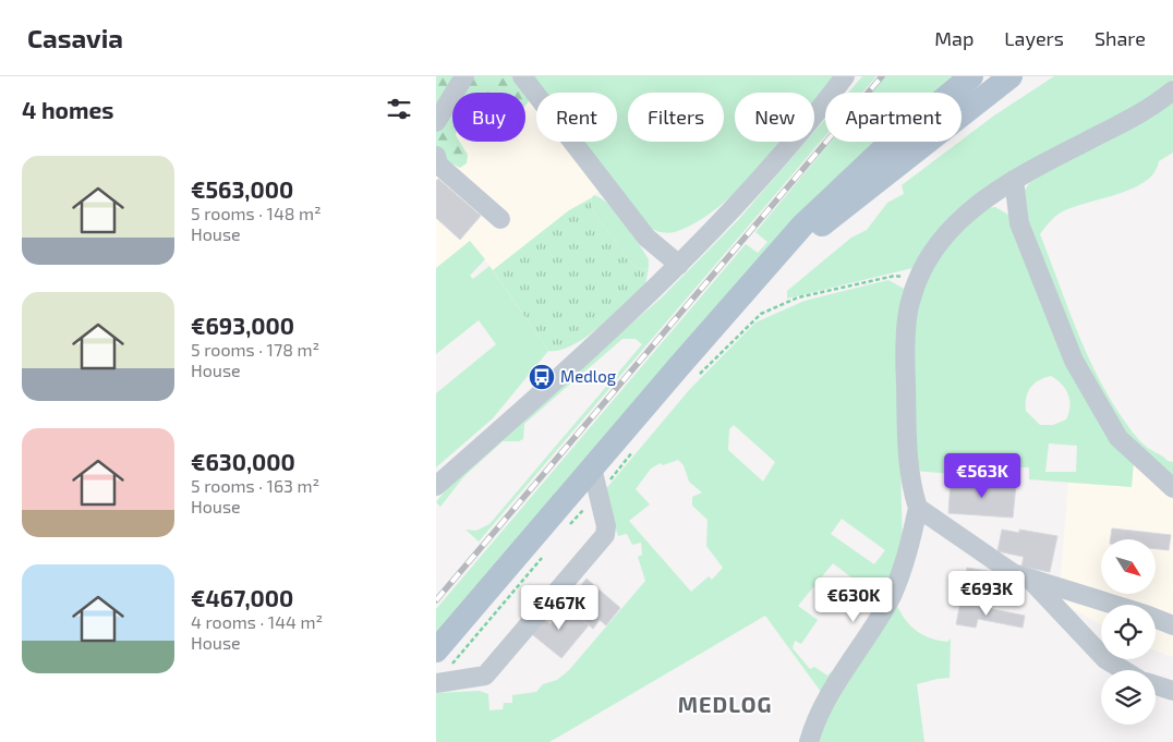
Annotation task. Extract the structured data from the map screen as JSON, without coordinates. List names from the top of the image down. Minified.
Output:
{"districts":["MEDLOG"],"places":{"bus stop":["Medlog"]},"north":"bottom right","page":{"header":"Casavia","nav":["Map","Layers","Share"],"heading":"4 homes","chip":["Buy","Rent","Filters","New","Apartment"],"list":[{"name":"€563,000","note":"5 rooms · 148 m² · House"},{"name":"€693,000","note":"5 rooms · 178 m² · House"},{"name":"€630,000","note":"5 rooms · 163 m² · House"},{"name":"€467,000","note":"4 rooms · 144 m² · House"}],"price":["€563K","€693K","€630K","€467K"]}}
